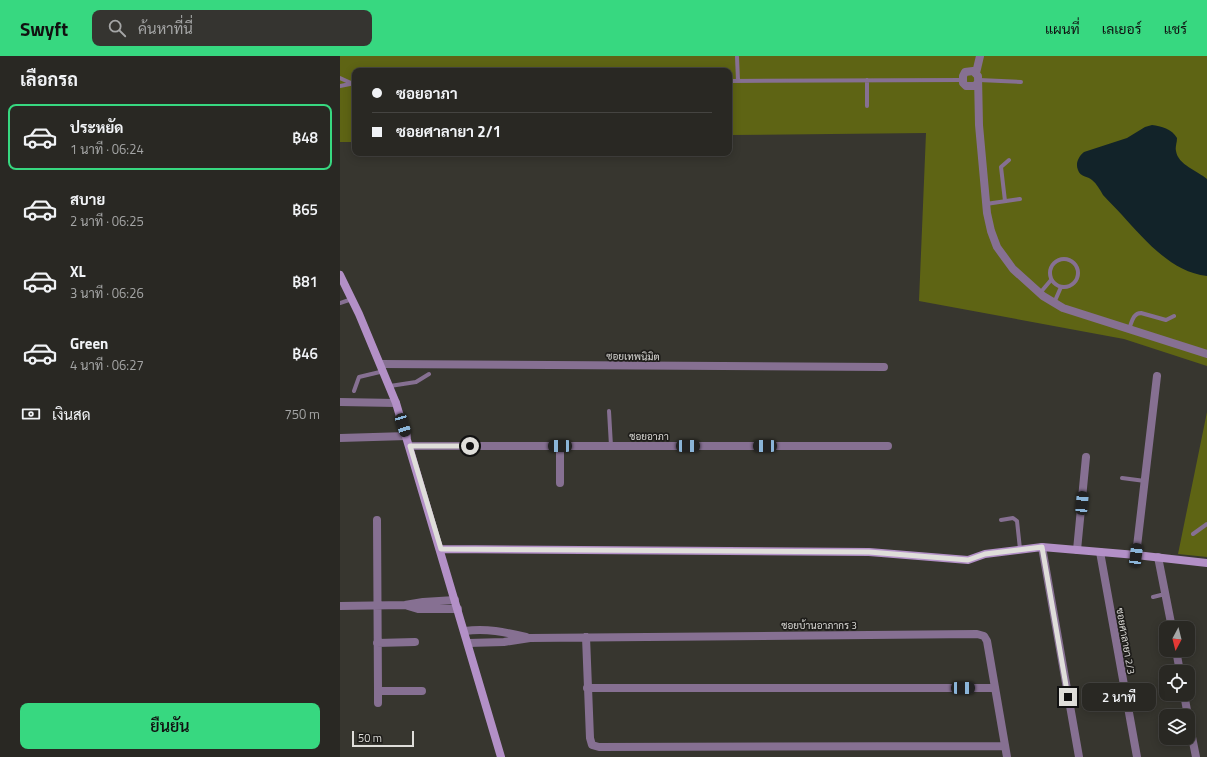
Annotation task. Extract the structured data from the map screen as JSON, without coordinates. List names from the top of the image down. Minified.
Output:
{"streets":{"street":["ซอยเทพนิมิต","ซอยอาภา","ซอยบ้านอาภากร 3","ซอยศาลายา 2/3"]},"scale_bar":"50 m","north":"bottom","page":{"header":"Swyft","search":"ค้นหาที่นี่","nav":["แผนที่","เลเยอร์","แชร์"],"heading":"เลือกรถ","banner":["ซอยอาภา","ซอยศาลายา 2/1"],"list":[{"name":"ประหยัด","note":"1 นาที · 06:24","value":"฿48"},{"name":"สบาย","note":"2 นาที · 06:25","value":"฿65"},{"name":"XL","note":"3 นาที · 06:26","value":"฿81"},{"name":"Green","note":"4 นาที · 06:27","value":"฿46"}],"pay":["เงินสด","750 m"],"bubble":"2 นาที","buttons":"ยืนยัน","scale":"50 m"}}
